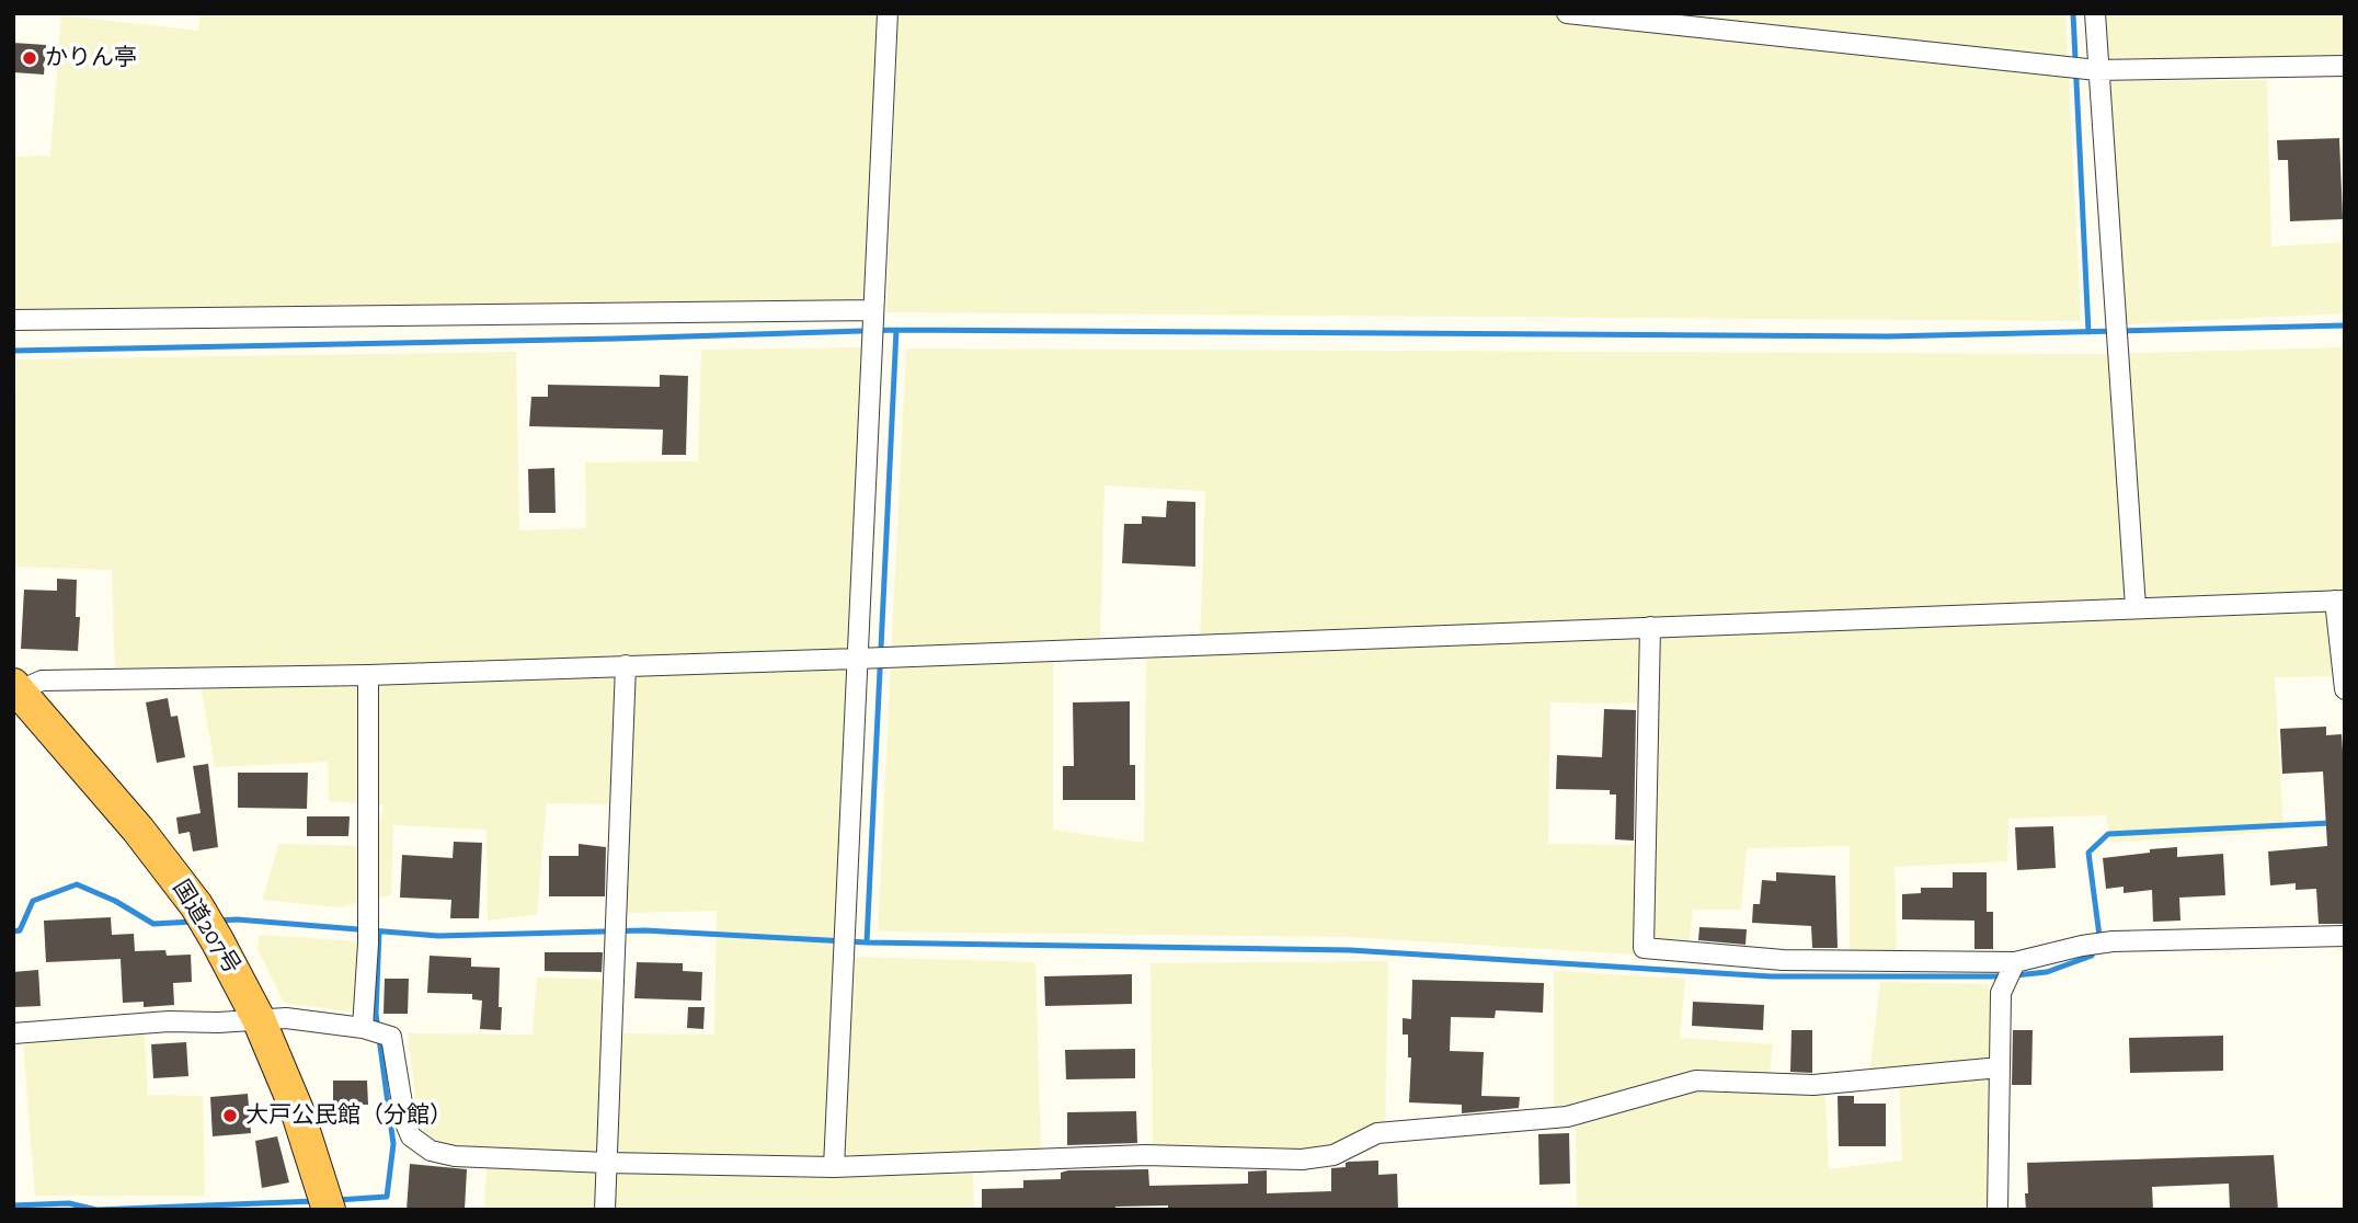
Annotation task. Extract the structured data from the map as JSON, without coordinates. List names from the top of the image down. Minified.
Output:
{"streets":{"highway":["国道207号"]},"places":["かりん亭","大戸公民館（分館）"]}
